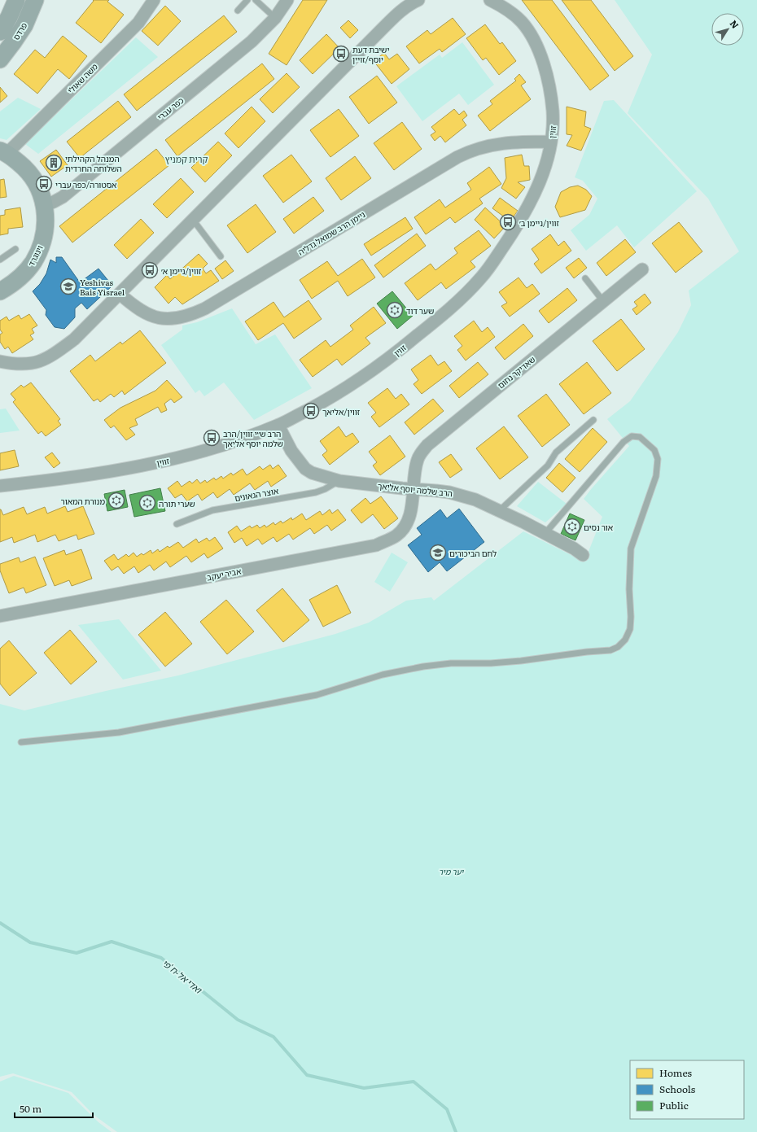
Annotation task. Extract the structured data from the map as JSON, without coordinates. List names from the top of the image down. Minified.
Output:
{"streets":{"street":["פרדס","משה שאולי","כפר עברי","זווין","ניימן הרב שמואל גדליה","וינוגרד","שאדיקר נחום","הרב שלמה יוסף אליאך","אביר יעקב"],"lane":["אוצר הגאונים"]},"crossings":[["משה שאולי","וינוגרד"],["כפר עברי","וינוגרד"],["זווין","ניימן הרב שמואל גדליה"],["זווין","הרב שלמה יוסף אליאך"],["שאדיקר נחום","הרב שלמה יוסף אליאך"],["שאדיקר נחום","אביר יעקב"],["הרב שלמה יוסף אליאך","אוצר הגאונים"],["הרב שלמה יוסף אליאך","אביר יעקב"]],"districts":["קרית קמניץ"],"water":["ואדי אל-ח'פי"],"parks":["יער מיר"],"places":{"bus stop":["ישיבת דעת יוסף/זויין","אסטורה/כפר עברי","זווין/ניימן ב׳","זווין/ניימן א׳","זווין/אליאך","הרב ש״י זווין/הרב שלמה יוסף אליאך"],"building":["המנהל הקהילתי השלוחה החרדית"],"school or university":["Yeshivas Bais Yisrael","לחם הביכורים"],"synagogue":["שער דוד","מנורת המאור","שערי תורה","אור נסים"]},"legend":["Homes","Schools","Public"],"scale_bar":"50 m","north":"top right"}
